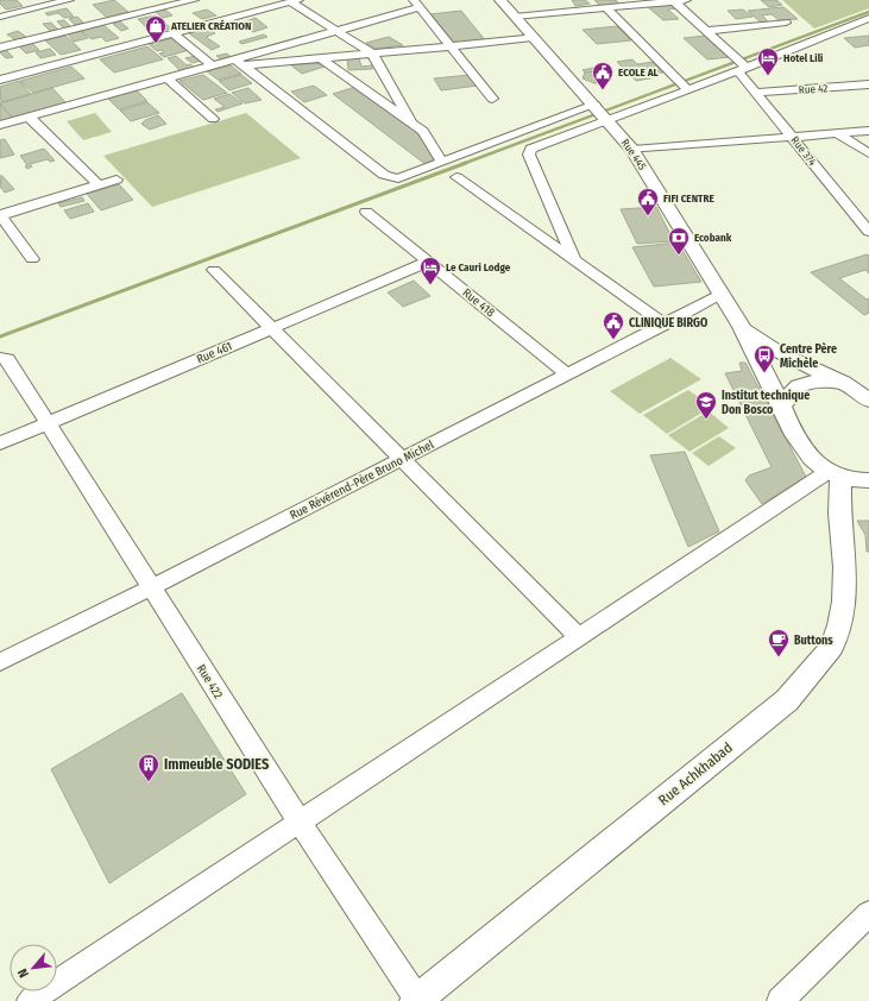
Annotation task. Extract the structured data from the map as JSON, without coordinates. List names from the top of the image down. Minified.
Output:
{"streets":{"street":["Rue 42","Rue 374","Rue 445","Rue 418","Rue 461","Rue Révérend-Père Bruno Michel","Rue 422","Rue Achkhabad"]},"crossings":[["Rue 42","Rue 374"],["Rue 445","Rue Révérend-Père Bruno Michel"],["Rue 445","Rue Achkhabad"],["Rue 418","Rue 461"],["Rue 418","Rue Révérend-Père Bruno Michel"],["Rue 461","Rue 422"],["Rue Révérend-Père Bruno Michel","Rue 422"],["Rue 422","Rue Achkhabad"]],"places":{"shop":["ATELIER CRÉATION"],"hotel":["Hotel Lili","Le Cauri Lodge"],"public building":["ECOLE AL","FIFI CENTRE","CLINIQUE BIRGO"],"bank":["Ecobank"],"bus stop":["Centre Père Michèle"],"school or university":["Institut technique Don Bosco"],"cafe":["Buttons"],"building":["Immeuble SODIES"]},"north":"bottom left"}
